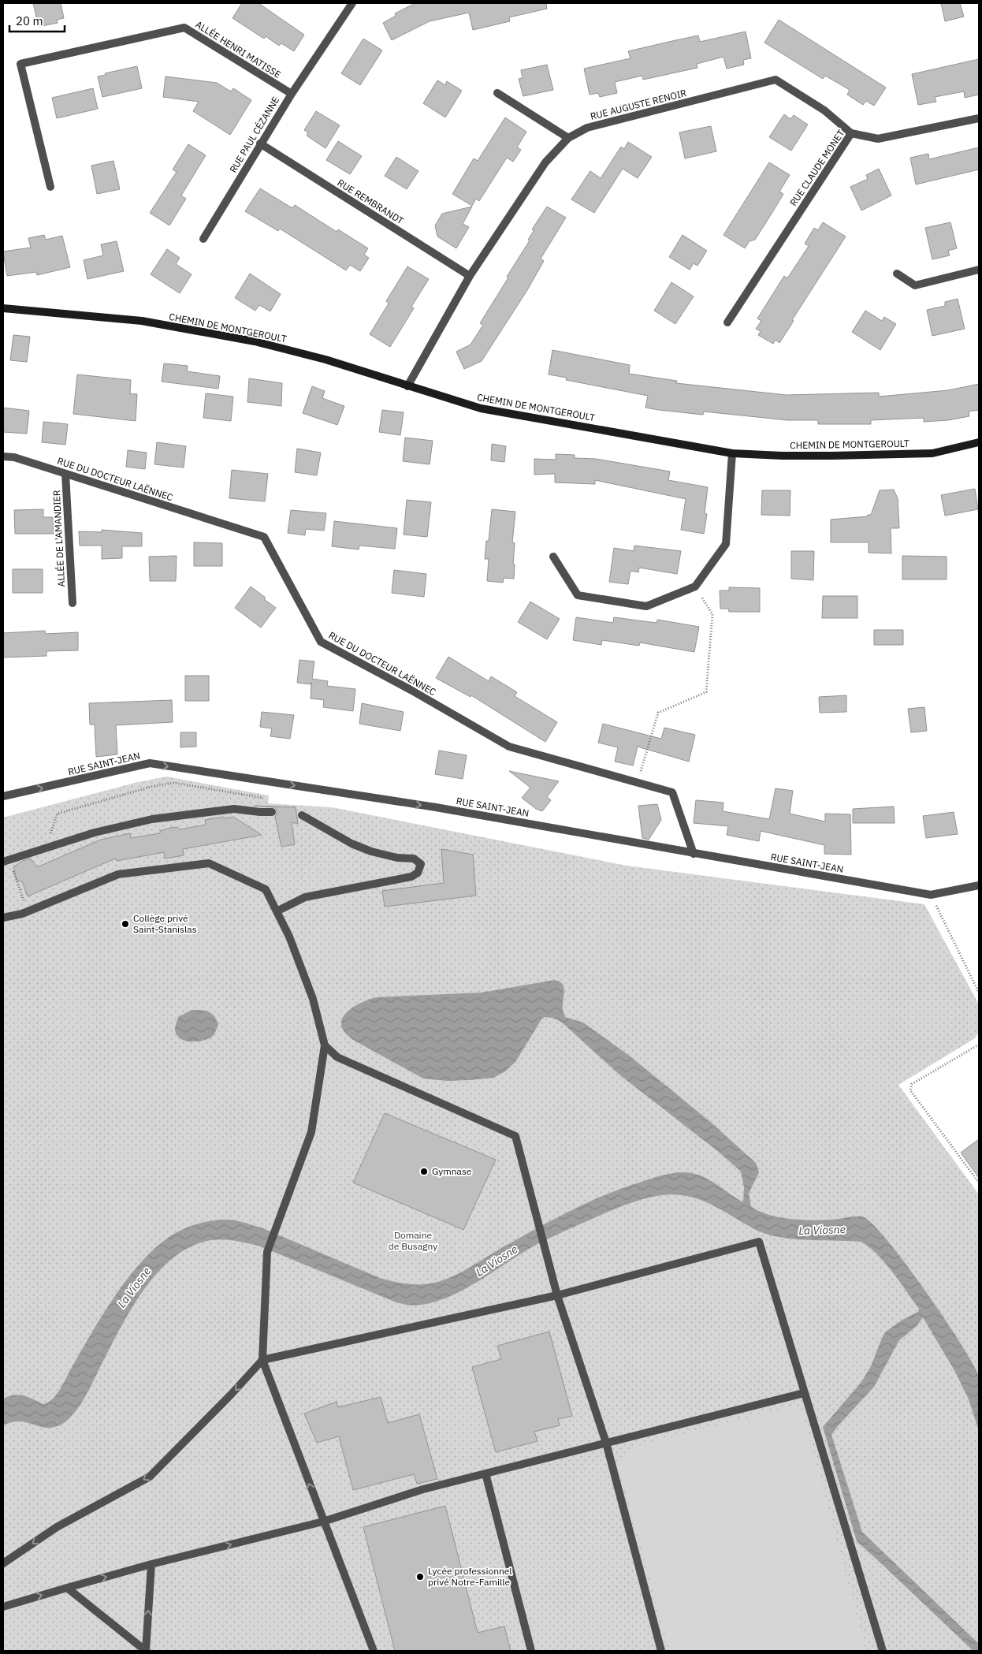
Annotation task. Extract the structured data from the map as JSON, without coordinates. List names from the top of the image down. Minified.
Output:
{"streets":{"street":["ALLÉE HENRI MATISSE","RUE AUGUSTE RENOIR","RUE PAUL CÉZANNE","RUE CLAUDE MONET","RUE REMBRANDT","CHEMIN DE MONTGEROULT","RUE DU DOCTEUR LAËNNEC","ALLÉE DE L'AMANDIER","RUE SAINT-JEAN"]},"crossings":[["ALLÉE HENRI MATISSE","RUE PAUL CÉZANNE"],["RUE AUGUSTE RENOIR","RUE CLAUDE MONET"],["RUE AUGUSTE RENOIR","RUE REMBRANDT"],["RUE AUGUSTE RENOIR","CHEMIN DE MONTGEROULT"],["RUE PAUL CÉZANNE","RUE REMBRANDT"],["RUE DU DOCTEUR LAËNNEC","ALLÉE DE L'AMANDIER"],["RUE DU DOCTEUR LAËNNEC","RUE SAINT-JEAN"]],"water":["La Viosne"],"parks":["Domaine de Busagny"],"places":["Collège privé Saint-Stanislas","Gymnase","Lycée professionnel privé Notre-Famille"],"scale_bar":"20 m"}
